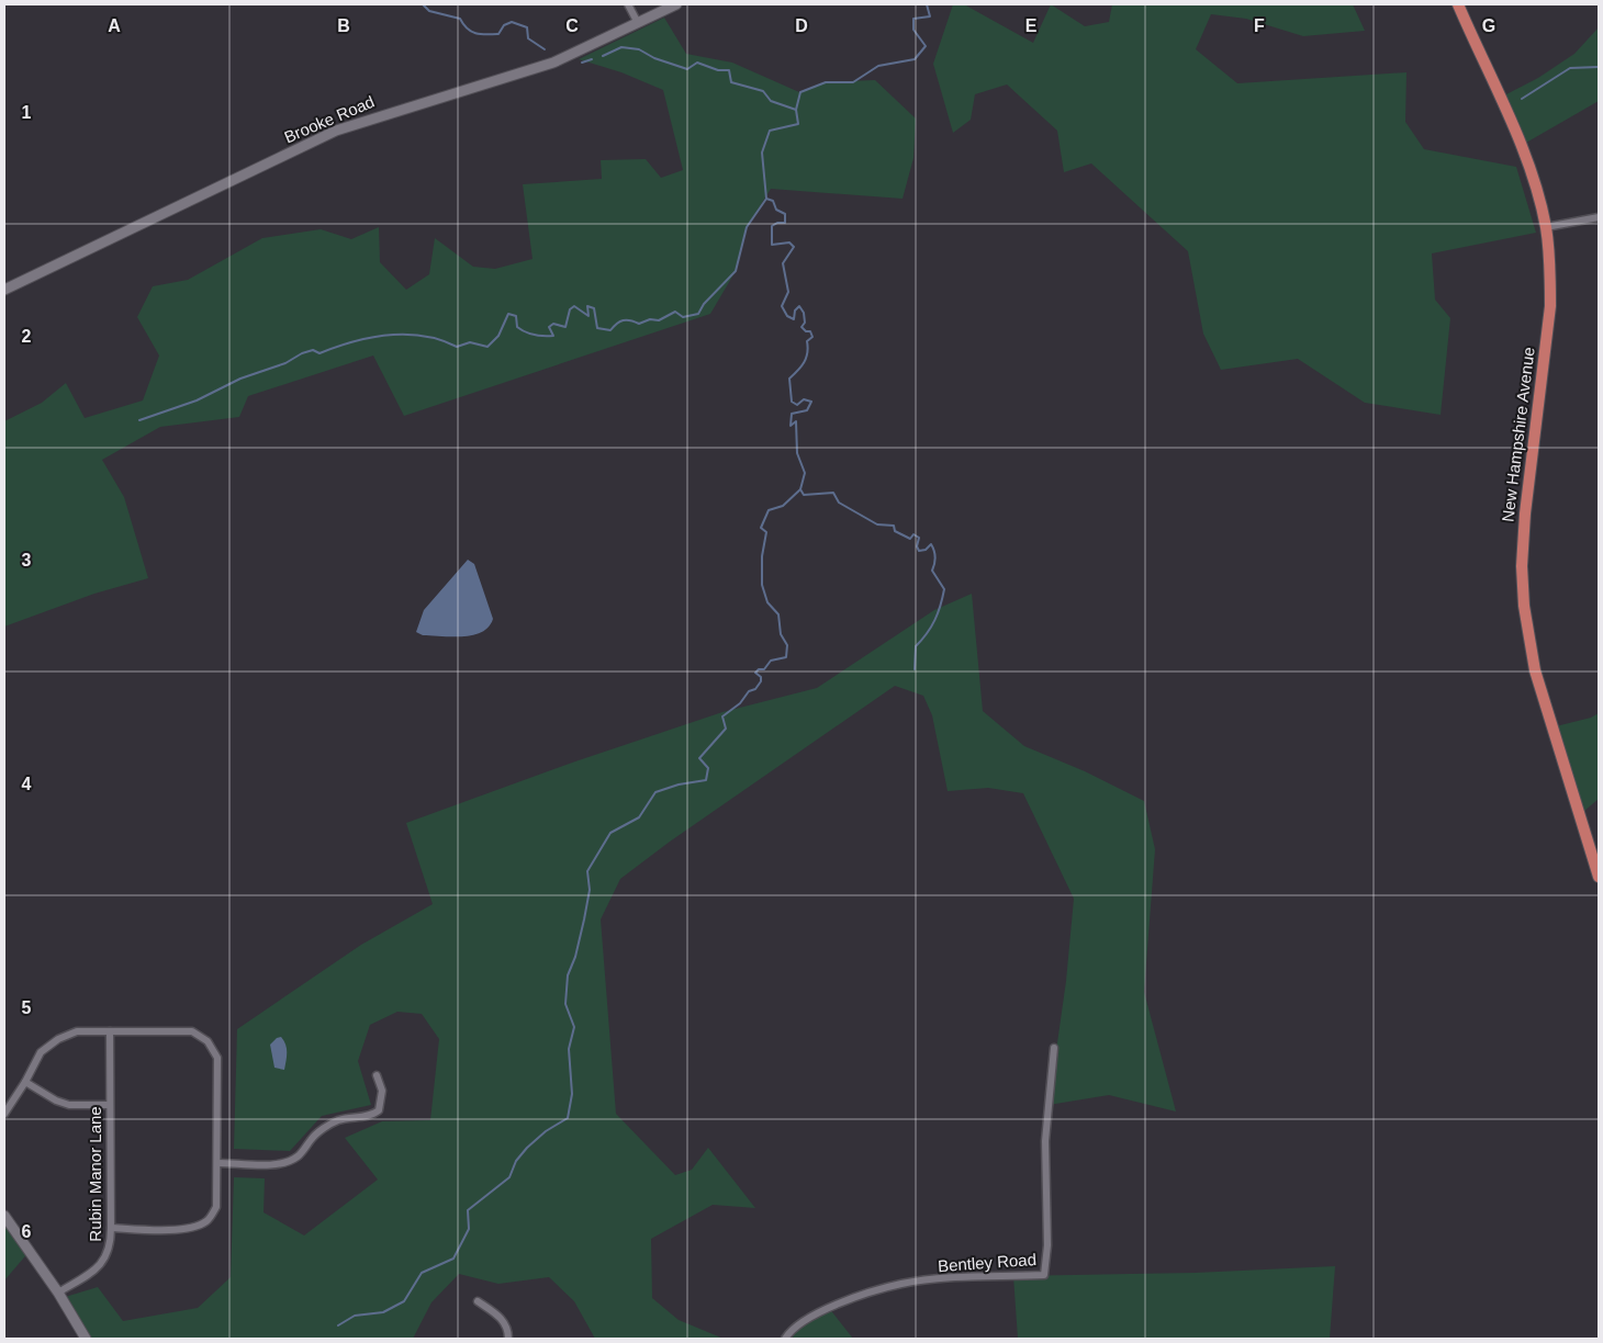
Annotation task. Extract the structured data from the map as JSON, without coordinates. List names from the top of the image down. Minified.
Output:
{"streets":{"main road":["New Hampshire Avenue"],"street":["Brooke Road","Rubin Manor Lane","Bentley Road"]},"grid":{"columns":["A","B","C","D","E","F","G"],"rows":["1","2","3","4","5","6"]}}
